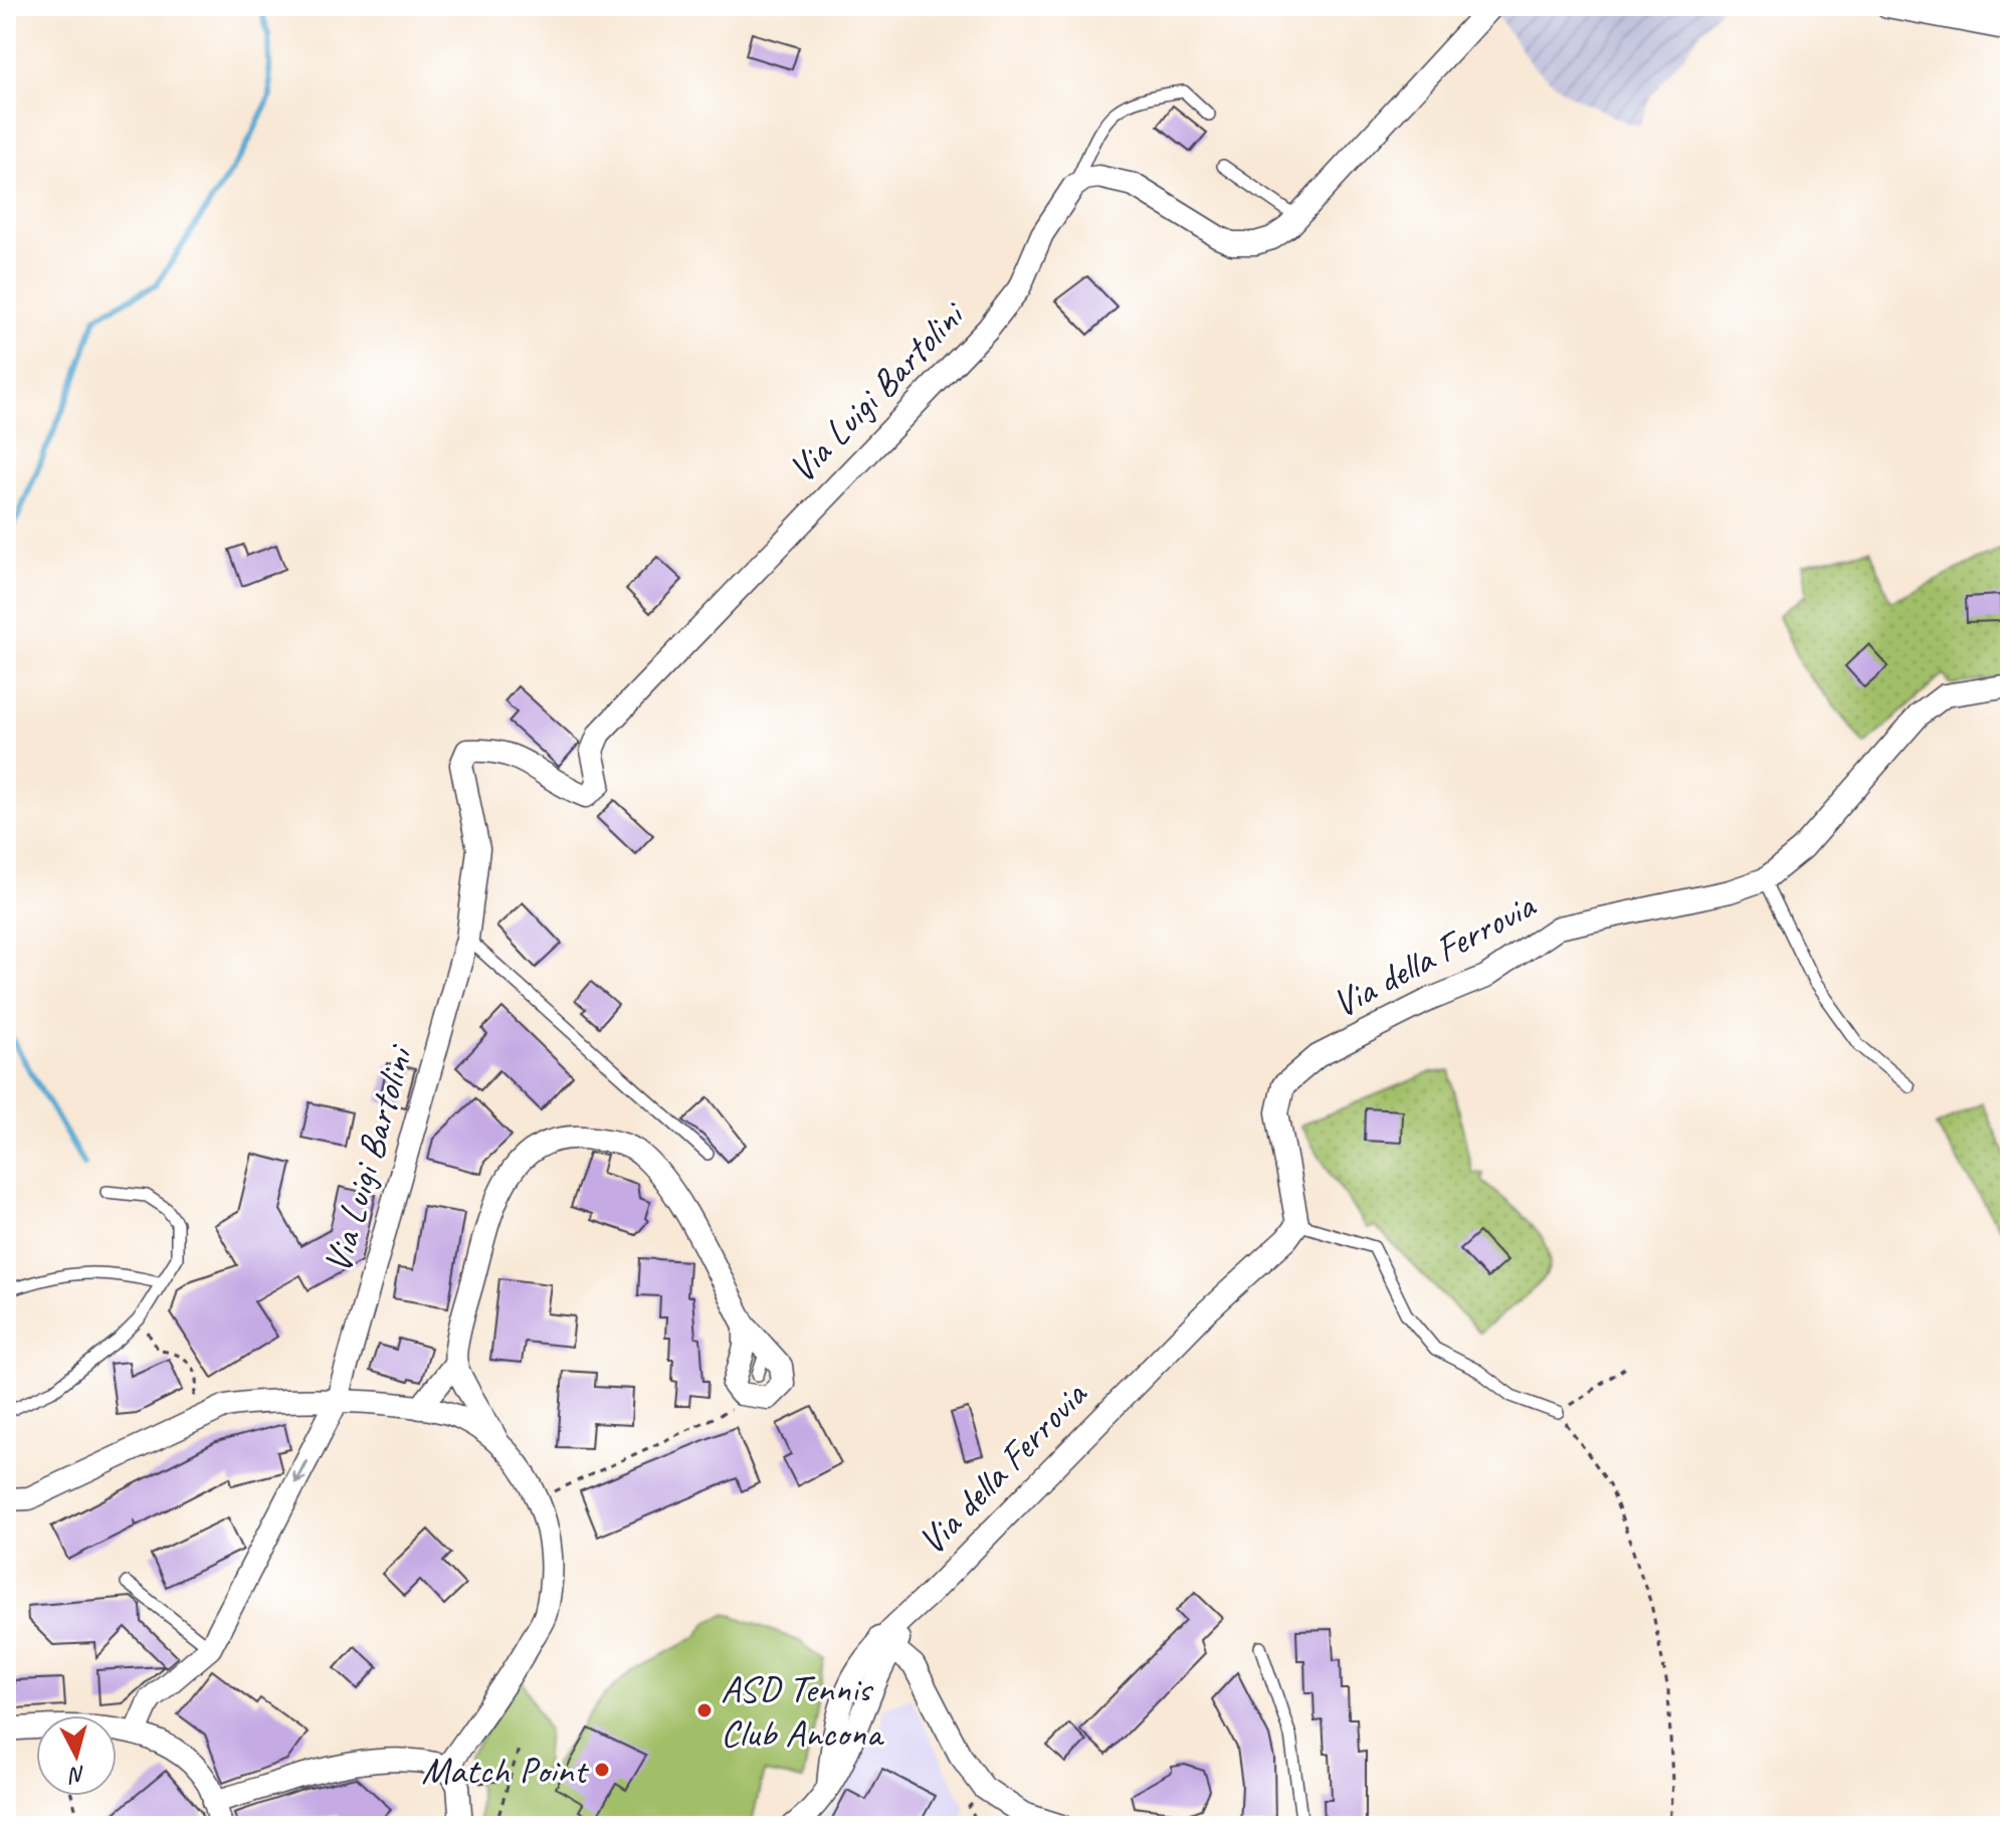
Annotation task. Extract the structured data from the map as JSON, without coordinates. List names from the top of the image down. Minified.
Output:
{"streets":{"street":["Via Luigi Bartolini","Via della Ferrovia"]},"places":["ASD Tennis Club Ancona","Match Point"],"north":"bottom"}
